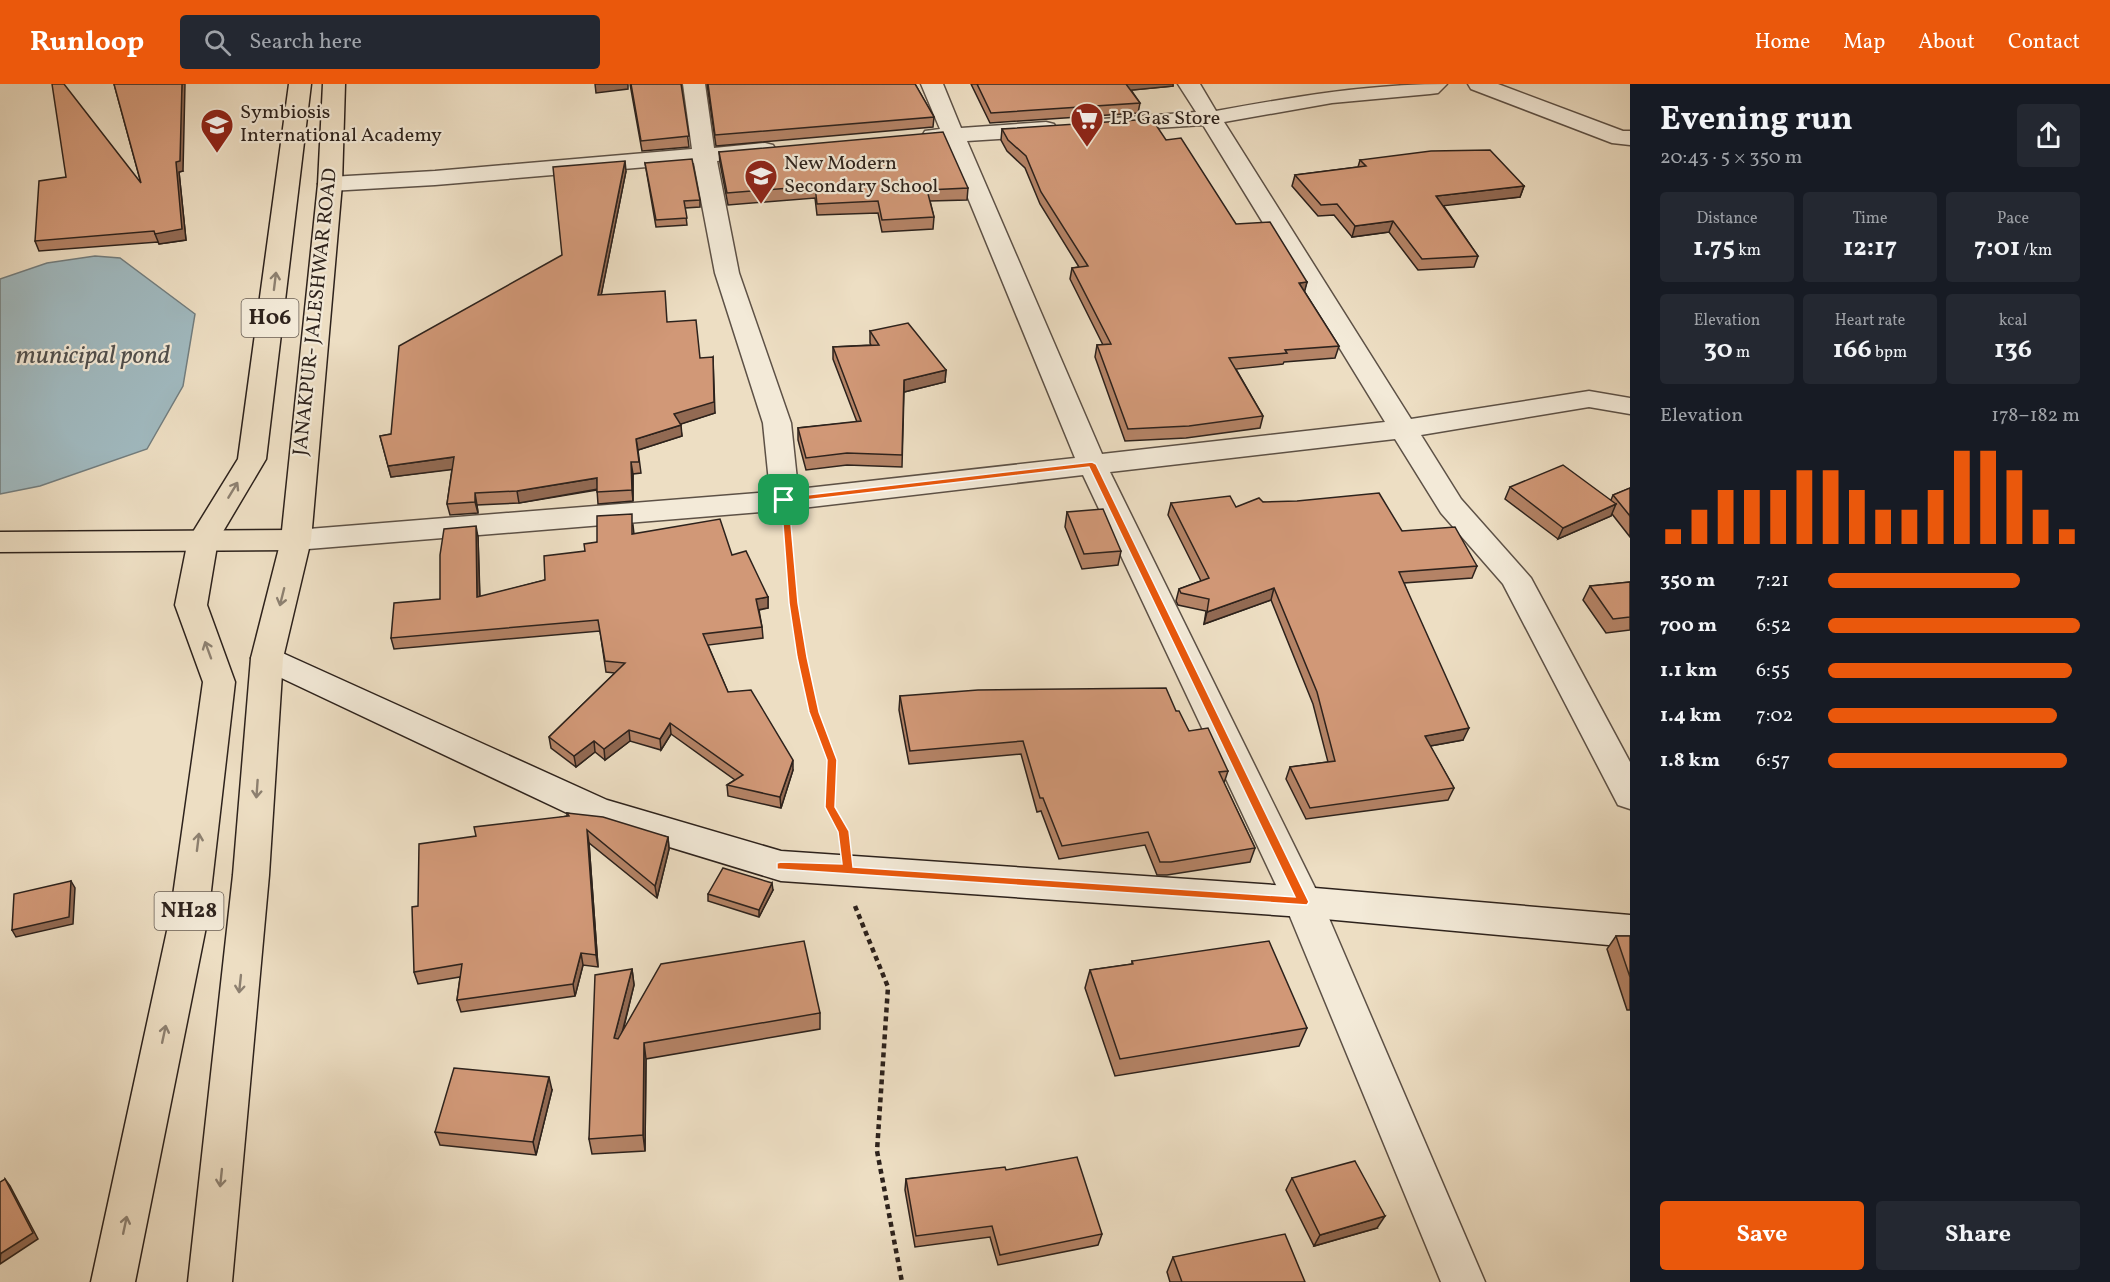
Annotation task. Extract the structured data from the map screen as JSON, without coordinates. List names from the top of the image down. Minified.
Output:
{"streets":{"main road":["JANAKPUR- JALESHWAR ROAD","H06","NH28"]},"crossings":[["JANAKPUR- JALESHWAR ROAD","NH28"],["H06","NH28"]],"water":["municipal pond"],"places":{"supermarket":["LP Gas Store"],"school or university":["Symbiosis International Academy","New Modern Secondary School"]},"page":{"header":"Runloop","search":"Search here","nav":["Home","Map","About","Contact"],"heading":["Evening run","20:43 · 5 × 350 m"],"stats":[["Distance","1.75 km"],["Time","12:17"],["Pace","7:01 /km"],["Elevation","30 m"],["Heart rate","166 bpm"],["kcal","136"]],"chart":["Elevation","178–182 m"],"list":[{"name":"350 m","note":"7:21"},{"name":"700 m","note":"6:52"},{"name":"1.1 km","note":"6:55"},{"name":"1.4 km","note":"7:02"},{"name":"1.8 km","note":"6:57"}],"buttons":["Save","Share"]}}
